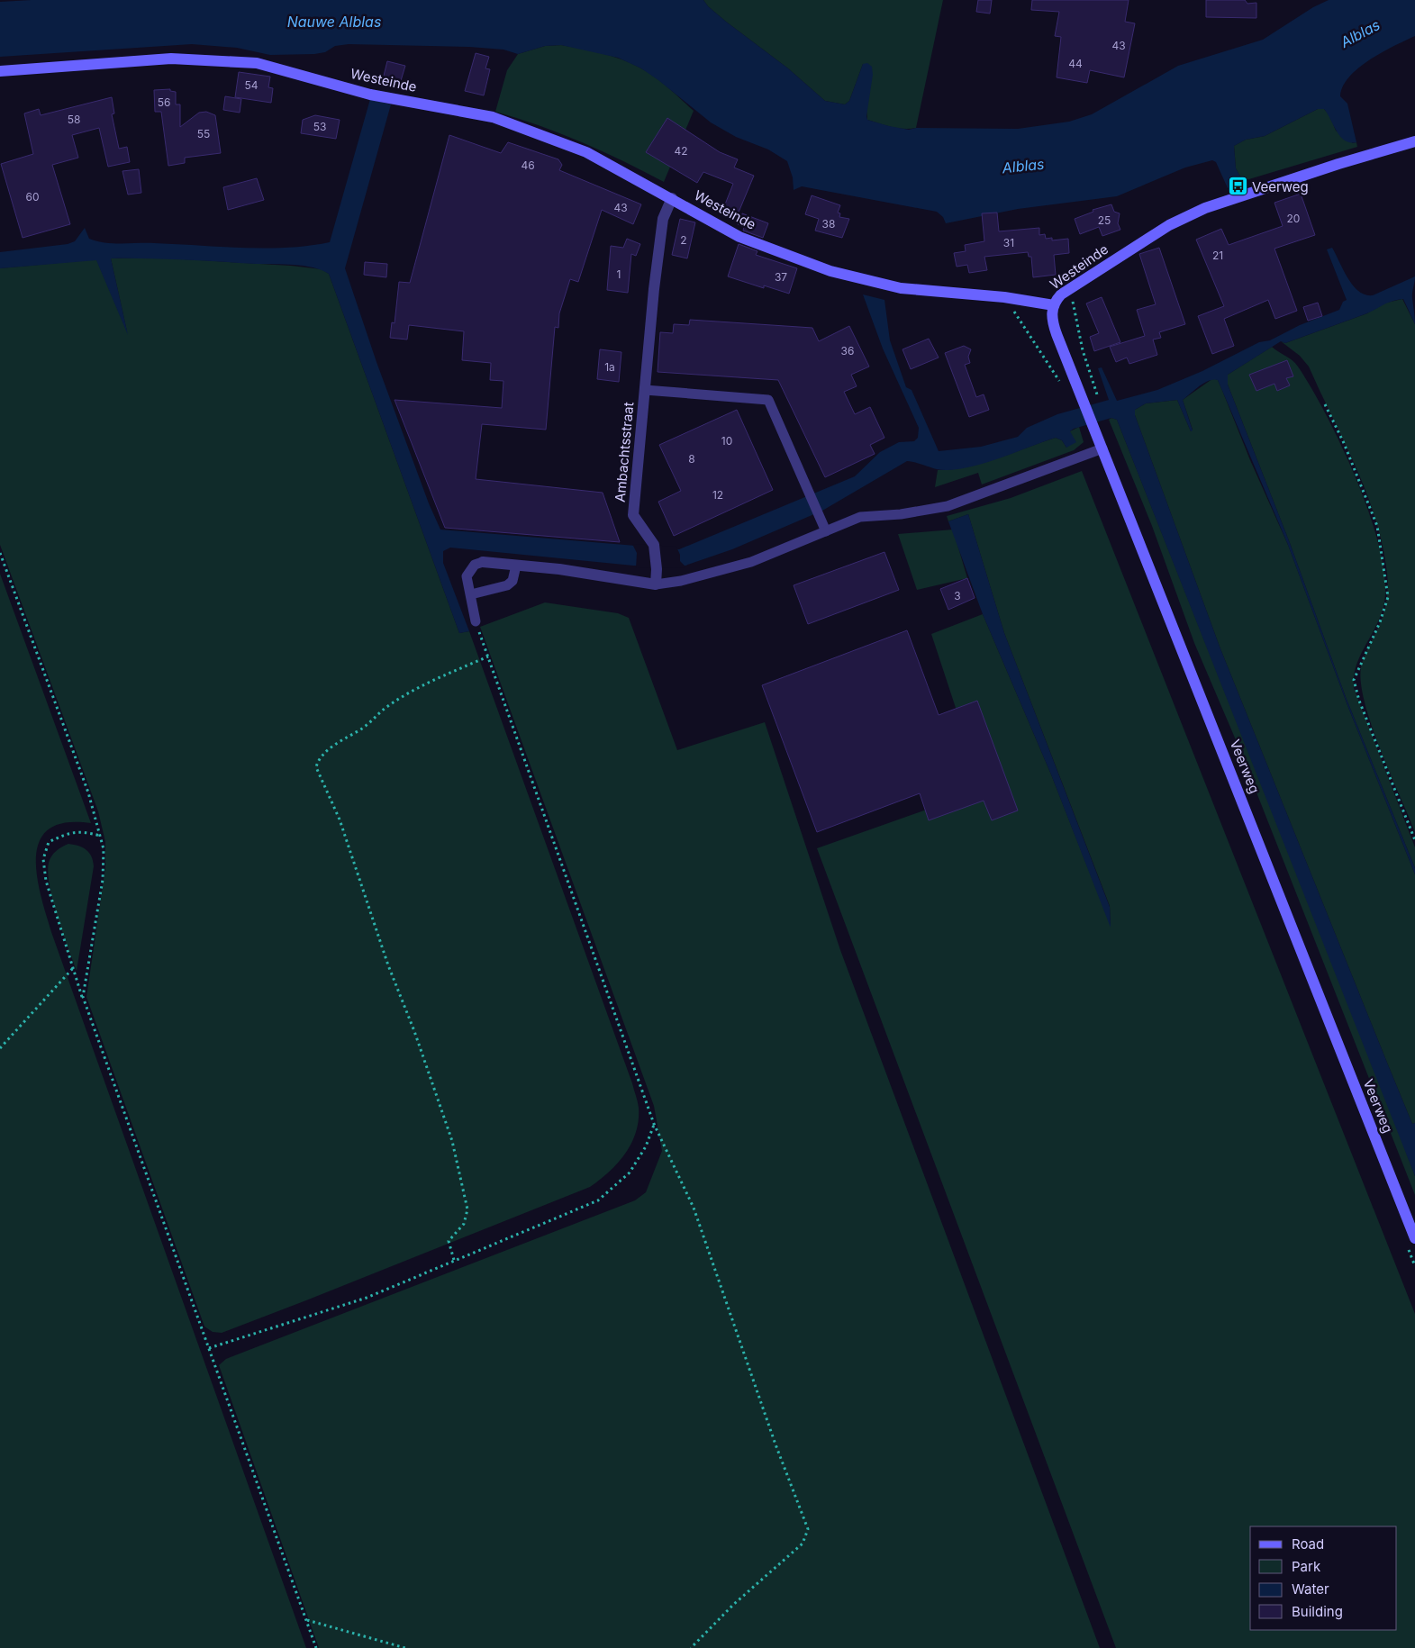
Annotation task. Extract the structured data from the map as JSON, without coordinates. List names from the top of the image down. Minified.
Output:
{"streets":{"street":["Westeinde","Ambachtsstraat","Veerweg"]},"crossings":[["Westeinde","Ambachtsstraat"],["Westeinde","Veerweg"]],"water":["Nauwe Alblas","Alblas"],"places":{"bus stop":["Veerweg"]},"house_numbers":["43","44","54","56","58","53","55","42","46","60","43","20","25","38","2","31","21","1","37","36","1a","10","8","12","3"],"legend":["Road","Park","Water","Building"]}
